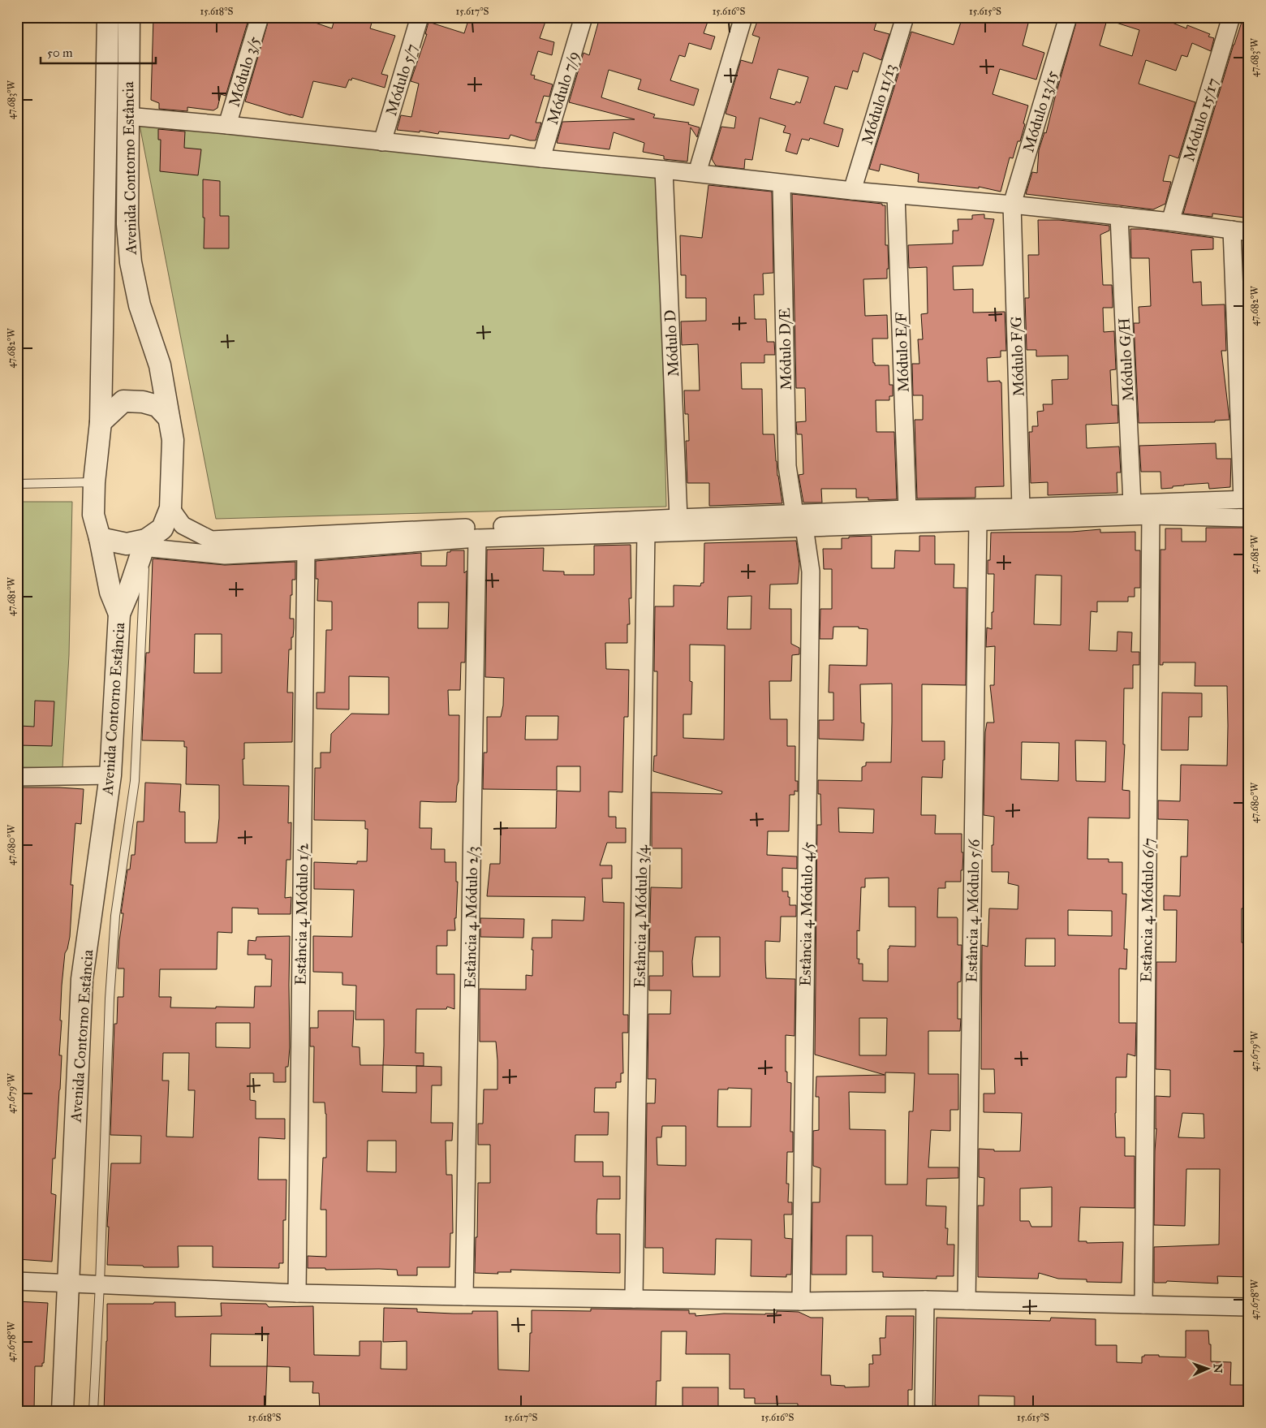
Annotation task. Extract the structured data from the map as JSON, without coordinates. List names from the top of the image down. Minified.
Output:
{"streets":{"street":["Módulo 3/5","Módulo 5/7","Módulo 7/9","Módulo 11/13","Módulo 13/15","Módulo 15/17","Avenida Contorno Estância","Módulo D","Módulo D/E","Módulo E/F","Módulo F/G","Módulo G/H","Estância 4 Módulo 6/7","Estância 4 Módulo 5/6","Estância 4 Módulo 1/2","Estância 4 Módulo 4/5","Estância 4 Módulo 3/4","Estância 4 Módulo 2/3"]},"crossings":[["Módulo 13/15","Módulo F/G"],["Módulo D/E","Estância 4 Módulo 4/5"]],"scale_bar":"50 m","north":"right","coordinates":["15.618°S","15.617°S","15.616°S","15.615°S","47.683°W","47.682°W","47.681°W","47.680°W","47.679°W","47.678°W"]}
